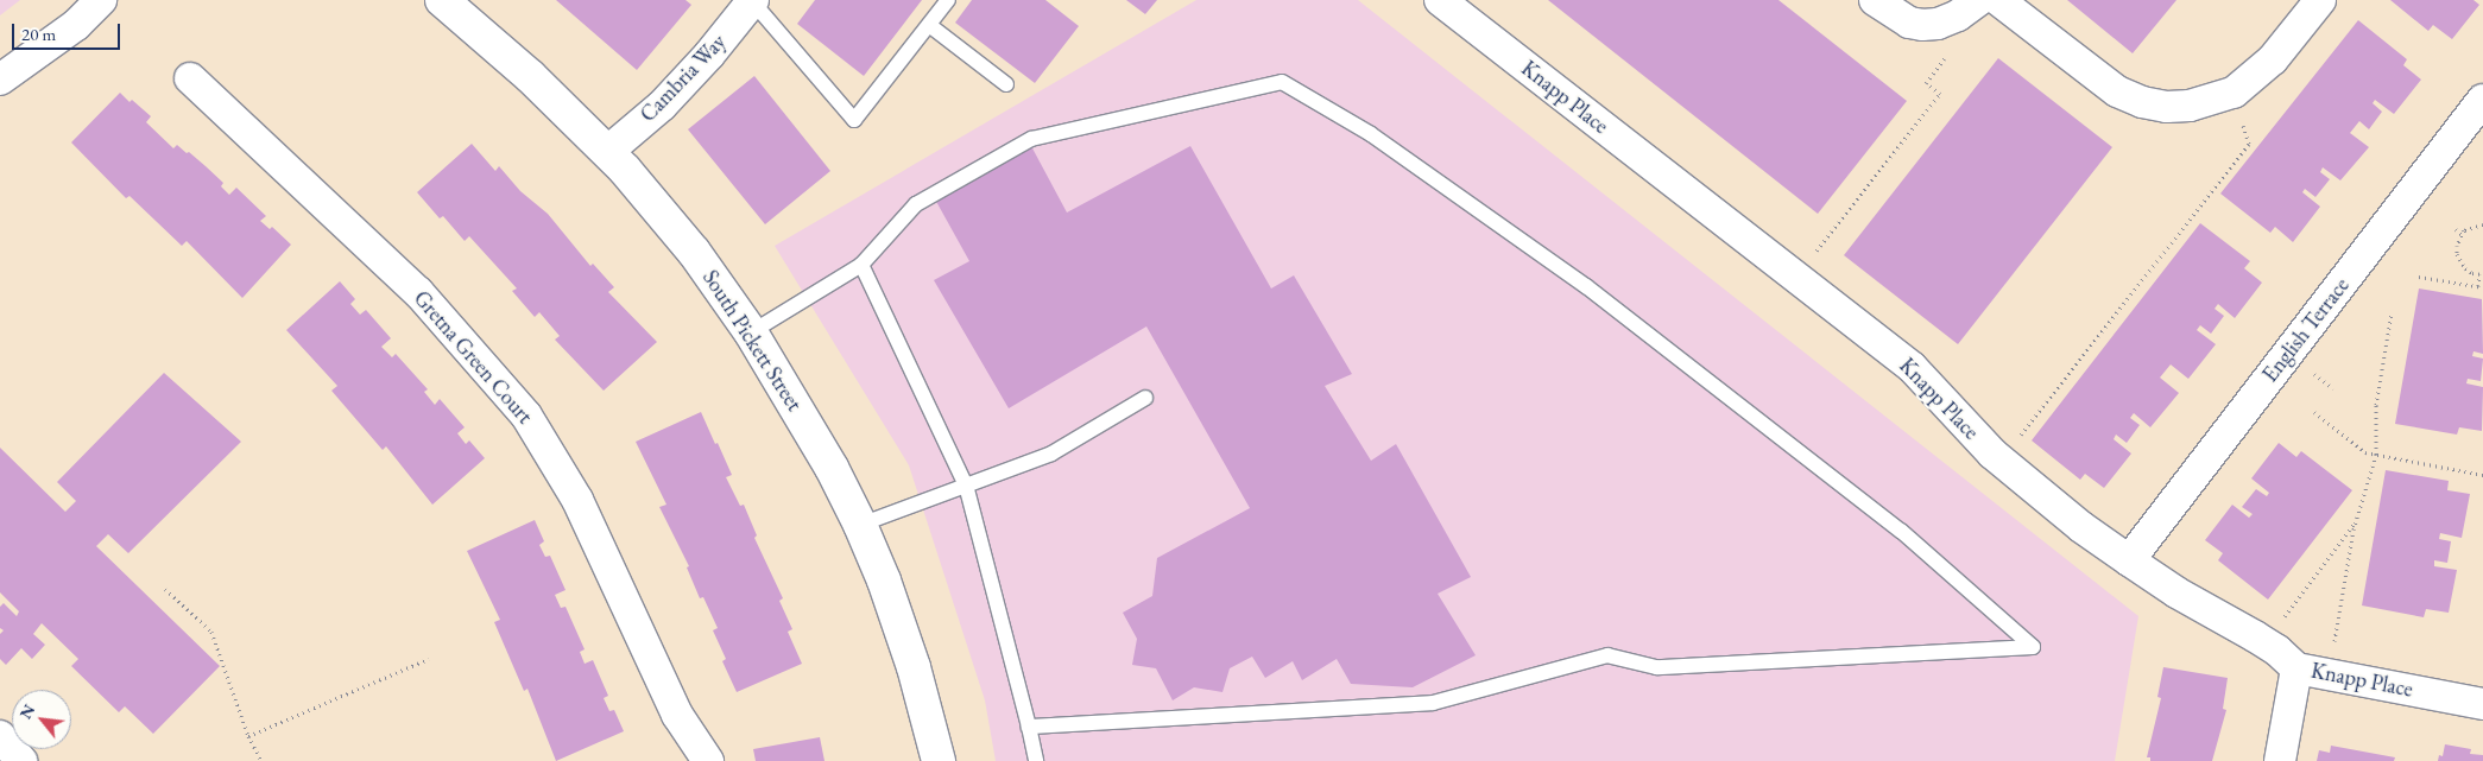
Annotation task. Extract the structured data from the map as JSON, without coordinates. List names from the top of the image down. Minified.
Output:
{"streets":{"main road":["South Pickett Street"],"street":["Cambria Way","Knapp Place","English Terrace","Gretna Green Court"]},"crossings":[["Cambria Way","South Pickett Street"],["Knapp Place","English Terrace"]],"scale_bar":"20 m","north":"top left"}
